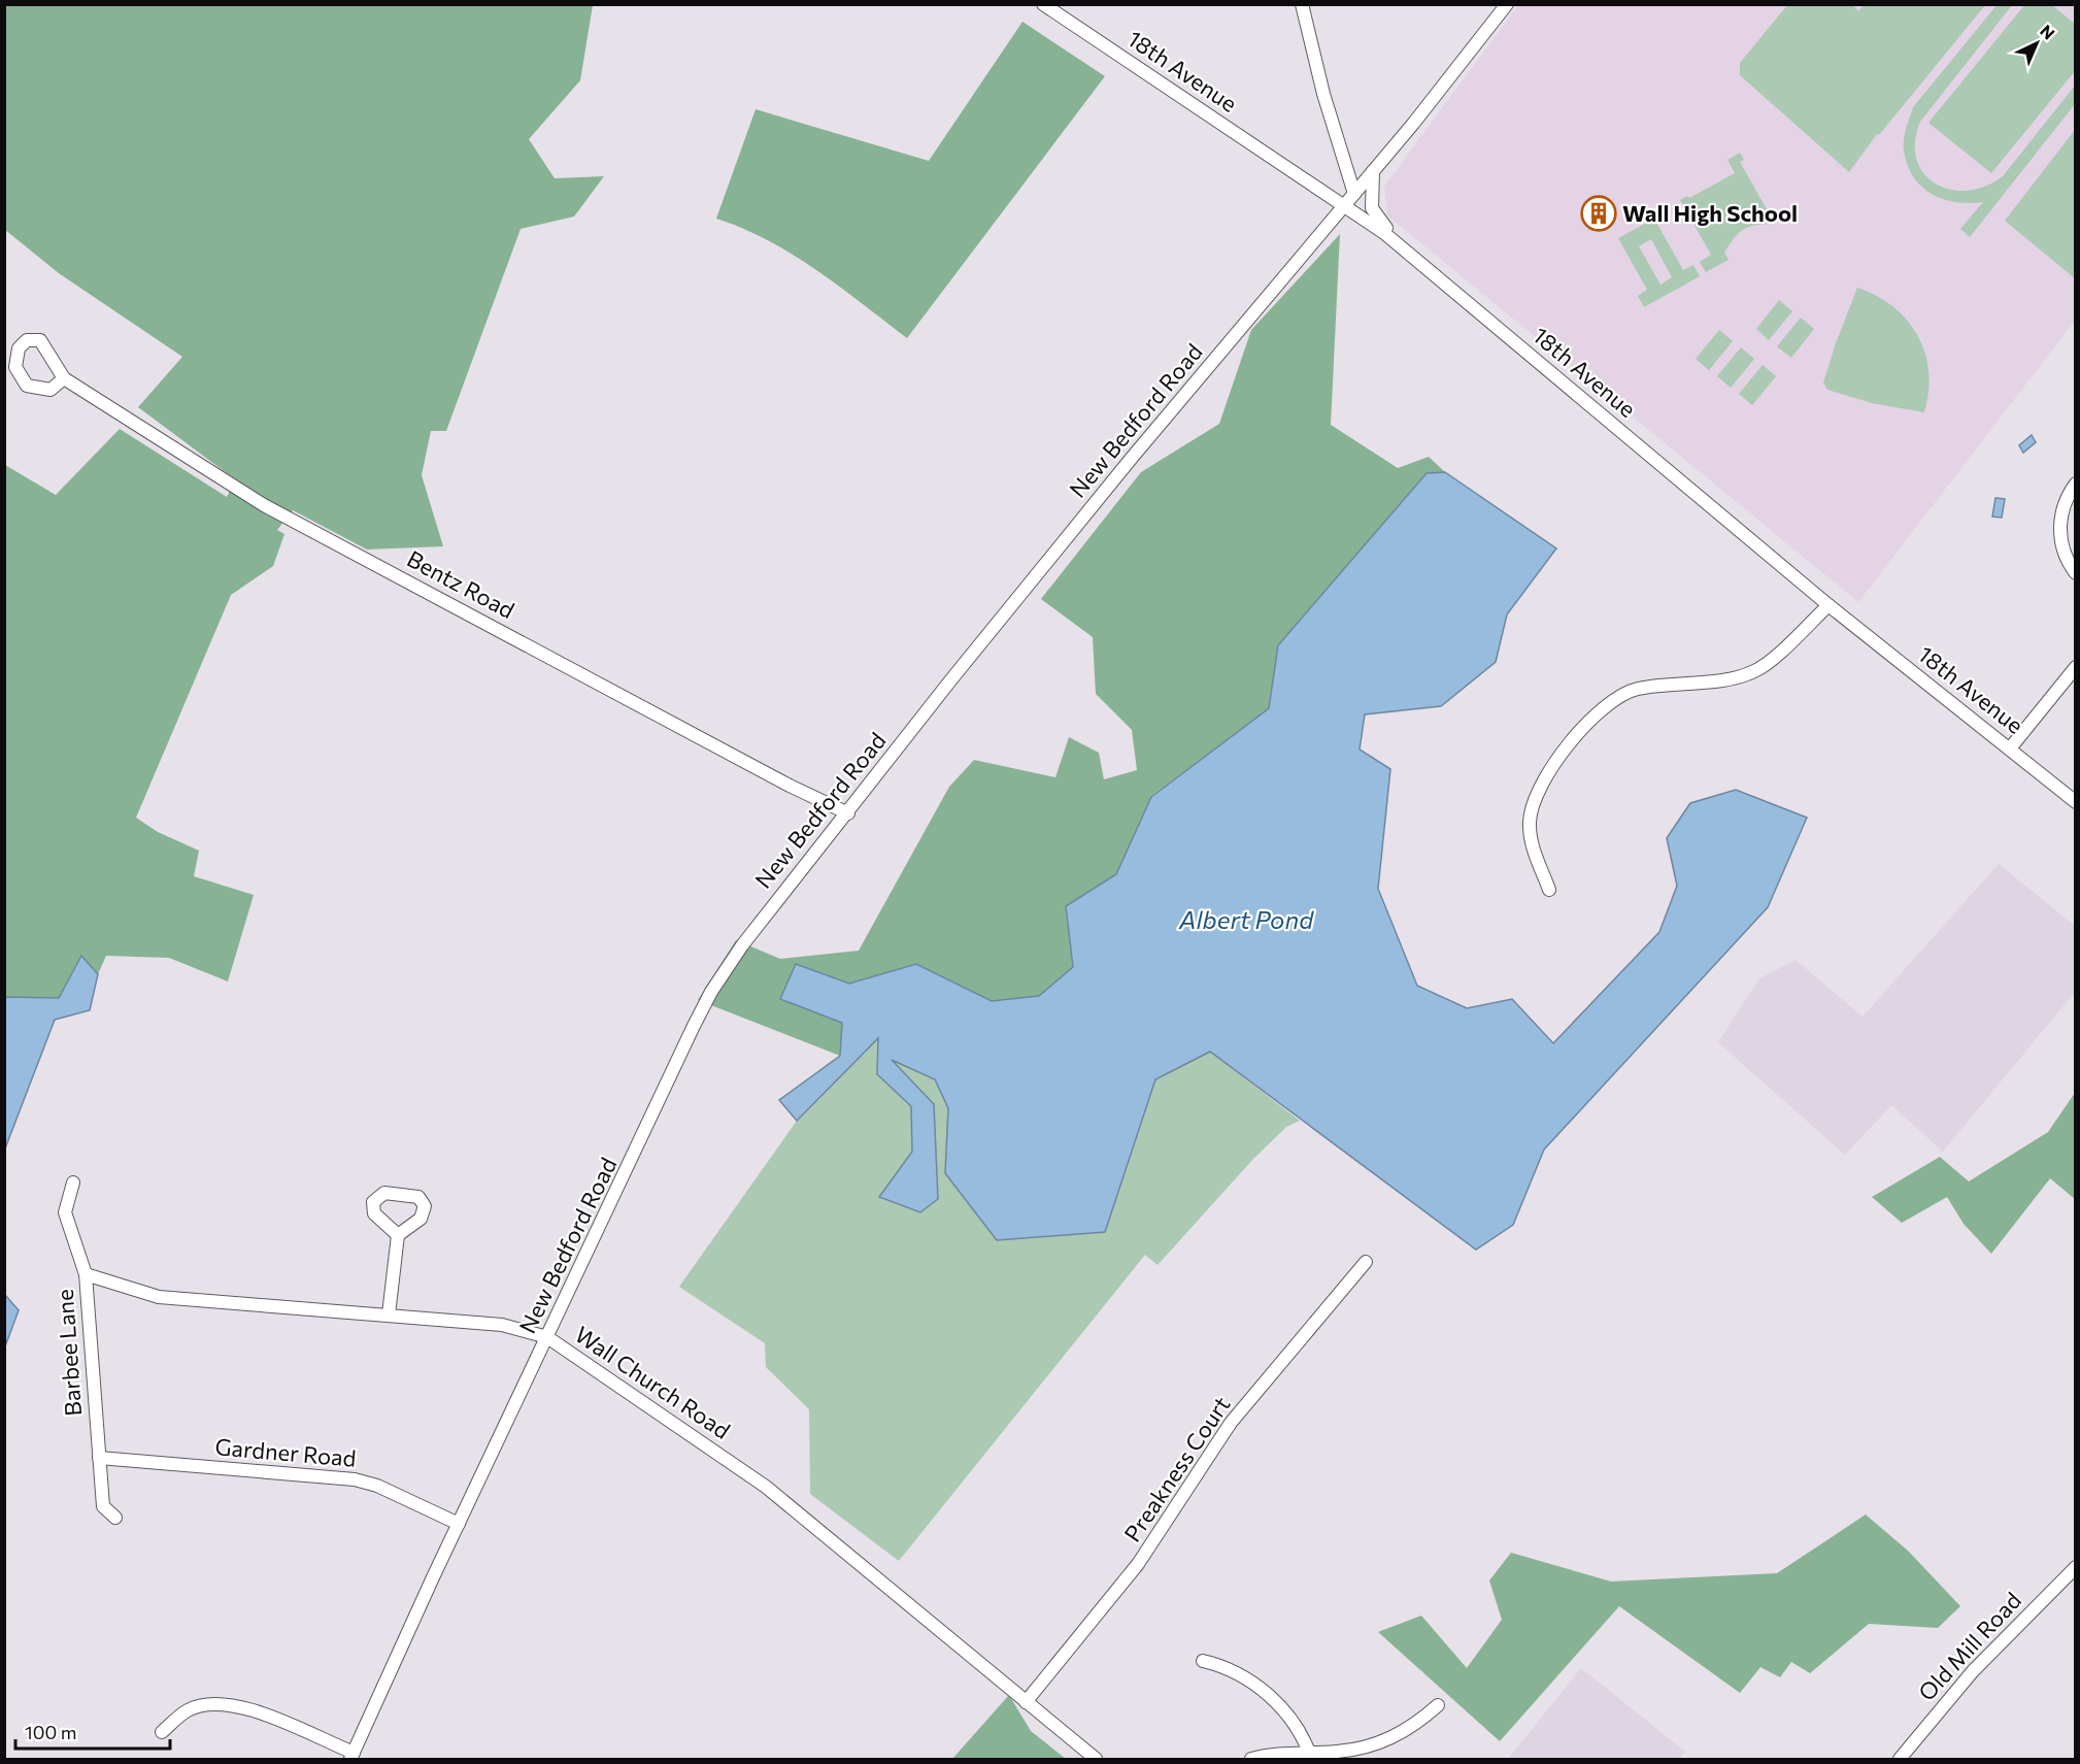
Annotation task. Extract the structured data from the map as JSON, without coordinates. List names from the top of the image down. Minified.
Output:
{"streets":{"street":["18th Avenue","New Bedford Road","Bentz Road","Barbee Lane","Wall Church Road","Gardner Road","Preakness Court","Old Mill Road"]},"crossings":[["18th Avenue","New Bedford Road"],["New Bedford Road","Bentz Road"],["New Bedford Road","Wall Church Road"],["New Bedford Road","Gardner Road"],["Barbee Lane","Wall Church Road"],["Barbee Lane","Gardner Road"],["Wall Church Road","Preakness Court"]],"water":["Albert Pond"],"places":{"building":["Wall High School"]},"scale_bar":"100 m","north":"top right"}
